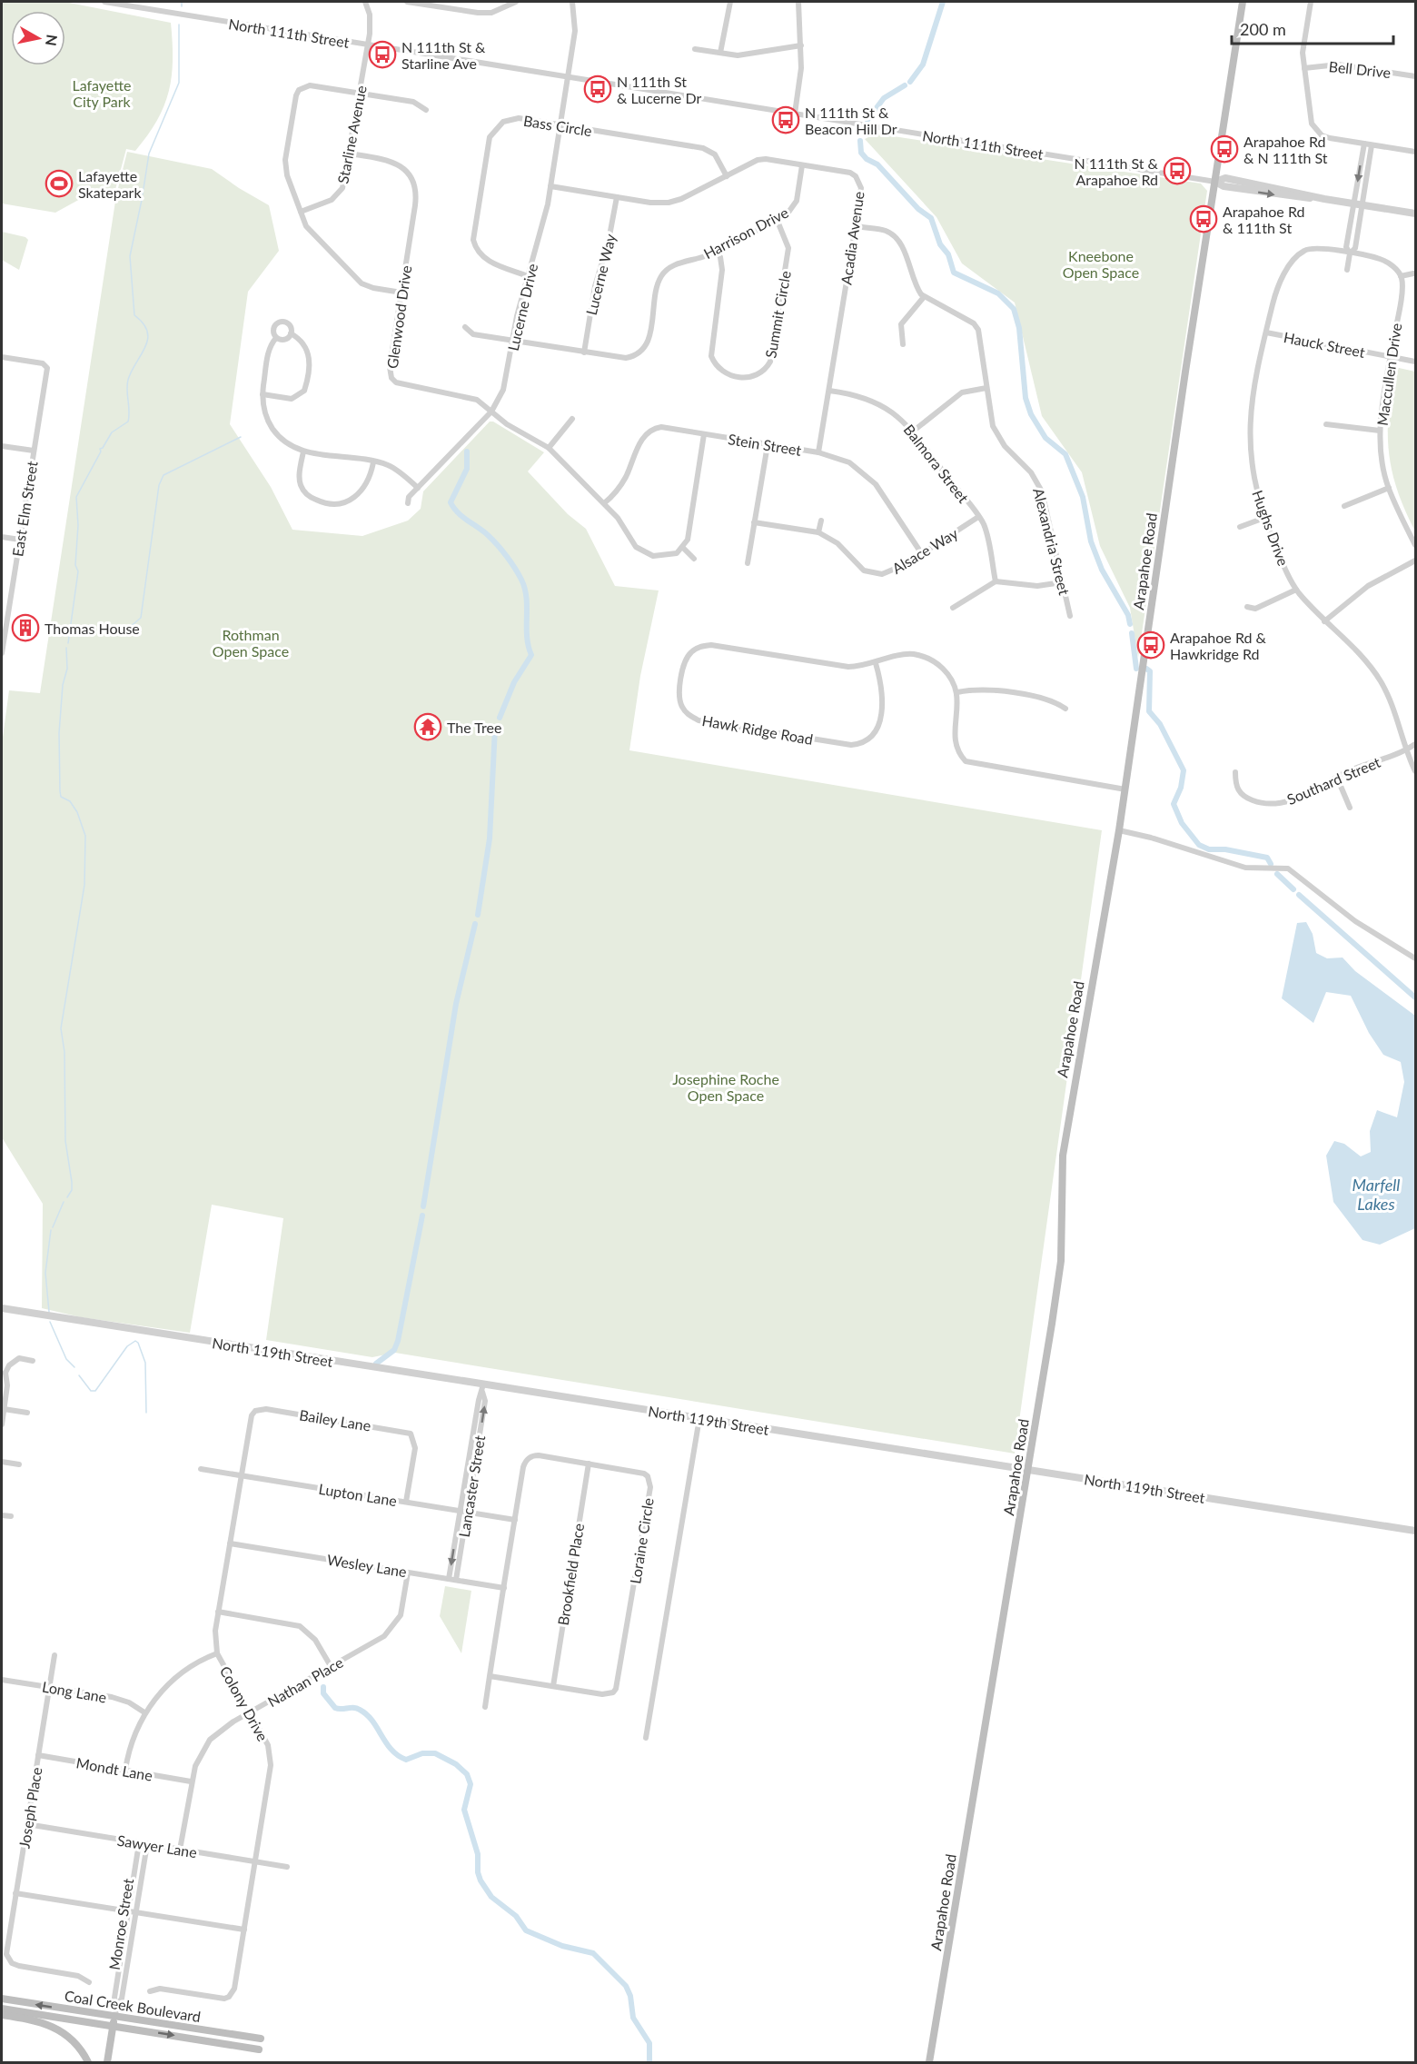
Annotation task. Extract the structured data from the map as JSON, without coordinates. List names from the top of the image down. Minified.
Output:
{"streets":{"main road":["Arapahoe Road","Monroe Street","Coal Creek Boulevard"],"street":["North 111th Street","Bell Drive","Bass Circle","Starline Avenue","Harrison Drive","Acadia Avenue","Lucerne Way","Lucerne Drive","Summit Circle","Glenwood Drive","Hauck Street","Maccullen Drive","Stein Street","Balmora Street","East Elm Street","Hughs Drive","Alexandria Street","Alsace Way","Hawk Ridge Road","Southard Street","North 119th Street","Bailey Lane","Lancaster Street","Lupton Lane","Loraine Circle","Wesley Lane","Brookfield Place","Nathan Place","Long Lane","Colony Drive","Mondt Lane","Joseph Place","Sawyer Lane"]},"crossings":[["North 111th Street","Starline Avenue"],["North 111th Street","Lucerne Drive"],["North 111th Street","Arapahoe Road"],["Bass Circle","Acadia Avenue"],["Bass Circle","Lucerne Drive"],["Starline Avenue","Glenwood Drive"],["Harrison Drive","Acadia Avenue"],["Harrison Drive","Lucerne Way"],["Harrison Drive","Lucerne Drive"],["Harrison Drive","Summit Circle"],["Acadia Avenue","Lucerne Way"],["Acadia Avenue","Lucerne Drive"],["Acadia Avenue","Stein Street"],["Acadia Avenue","Balmora Street"],["Lucerne Drive","Glenwood Drive"],["Glenwood Drive","Stein Street"],["Hauck Street","Maccullen Drive"],["Hauck Street","Hughs Drive"],["Maccullen Drive","Hughs Drive"],["Stein Street","Alsace Way"],["Balmora Street","Alsace Way"],["Hughs Drive","Southard Street"],["Arapahoe Road","North 119th Street"],["North 119th Street","Lancaster Street"],["Bailey Lane","Lupton Lane"],["Bailey Lane","Colony Drive"],["Lancaster Street","Lupton Lane"],["Lancaster Street","Wesley Lane"],["Lupton Lane","Loraine Circle"],["Lupton Lane","Colony Drive"],["Loraine Circle","Wesley Lane"],["Loraine Circle","Brookfield Place"],["Wesley Lane","Nathan Place"],["Wesley Lane","Colony Drive"],["Nathan Place","Colony Drive"],["Nathan Place","Mondt Lane"],["Nathan Place","Sawyer Lane"],["Long Lane","Joseph Place"],["Colony Drive","Sawyer Lane"],["Mondt Lane","Joseph Place"],["Joseph Place","Sawyer Lane"],["Sawyer Lane","Monroe Street"],["Monroe Street","Coal Creek Boulevard"]],"water":["Marfell Lakes"],"parks":["Lafayette City Park","Kneebone Open Space","Rothman Open Space","Josephine Roche Open Space"],"places":{"bus stop":["N 111th St & Starline Ave","N 111th St & Lucerne Dr","N 111th St & Beacon Hill Dr","Arapahoe Rd & N 111th St","N 111th St & Arapahoe Rd","Arapahoe Rd & 111th St","Arapahoe Rd & Hawkridge Rd"],"sports":["Lafayette Skatepark"],"building":["Thomas House"],"temple":["The Tree"]},"scale_bar":"200 m","north":"right"}
